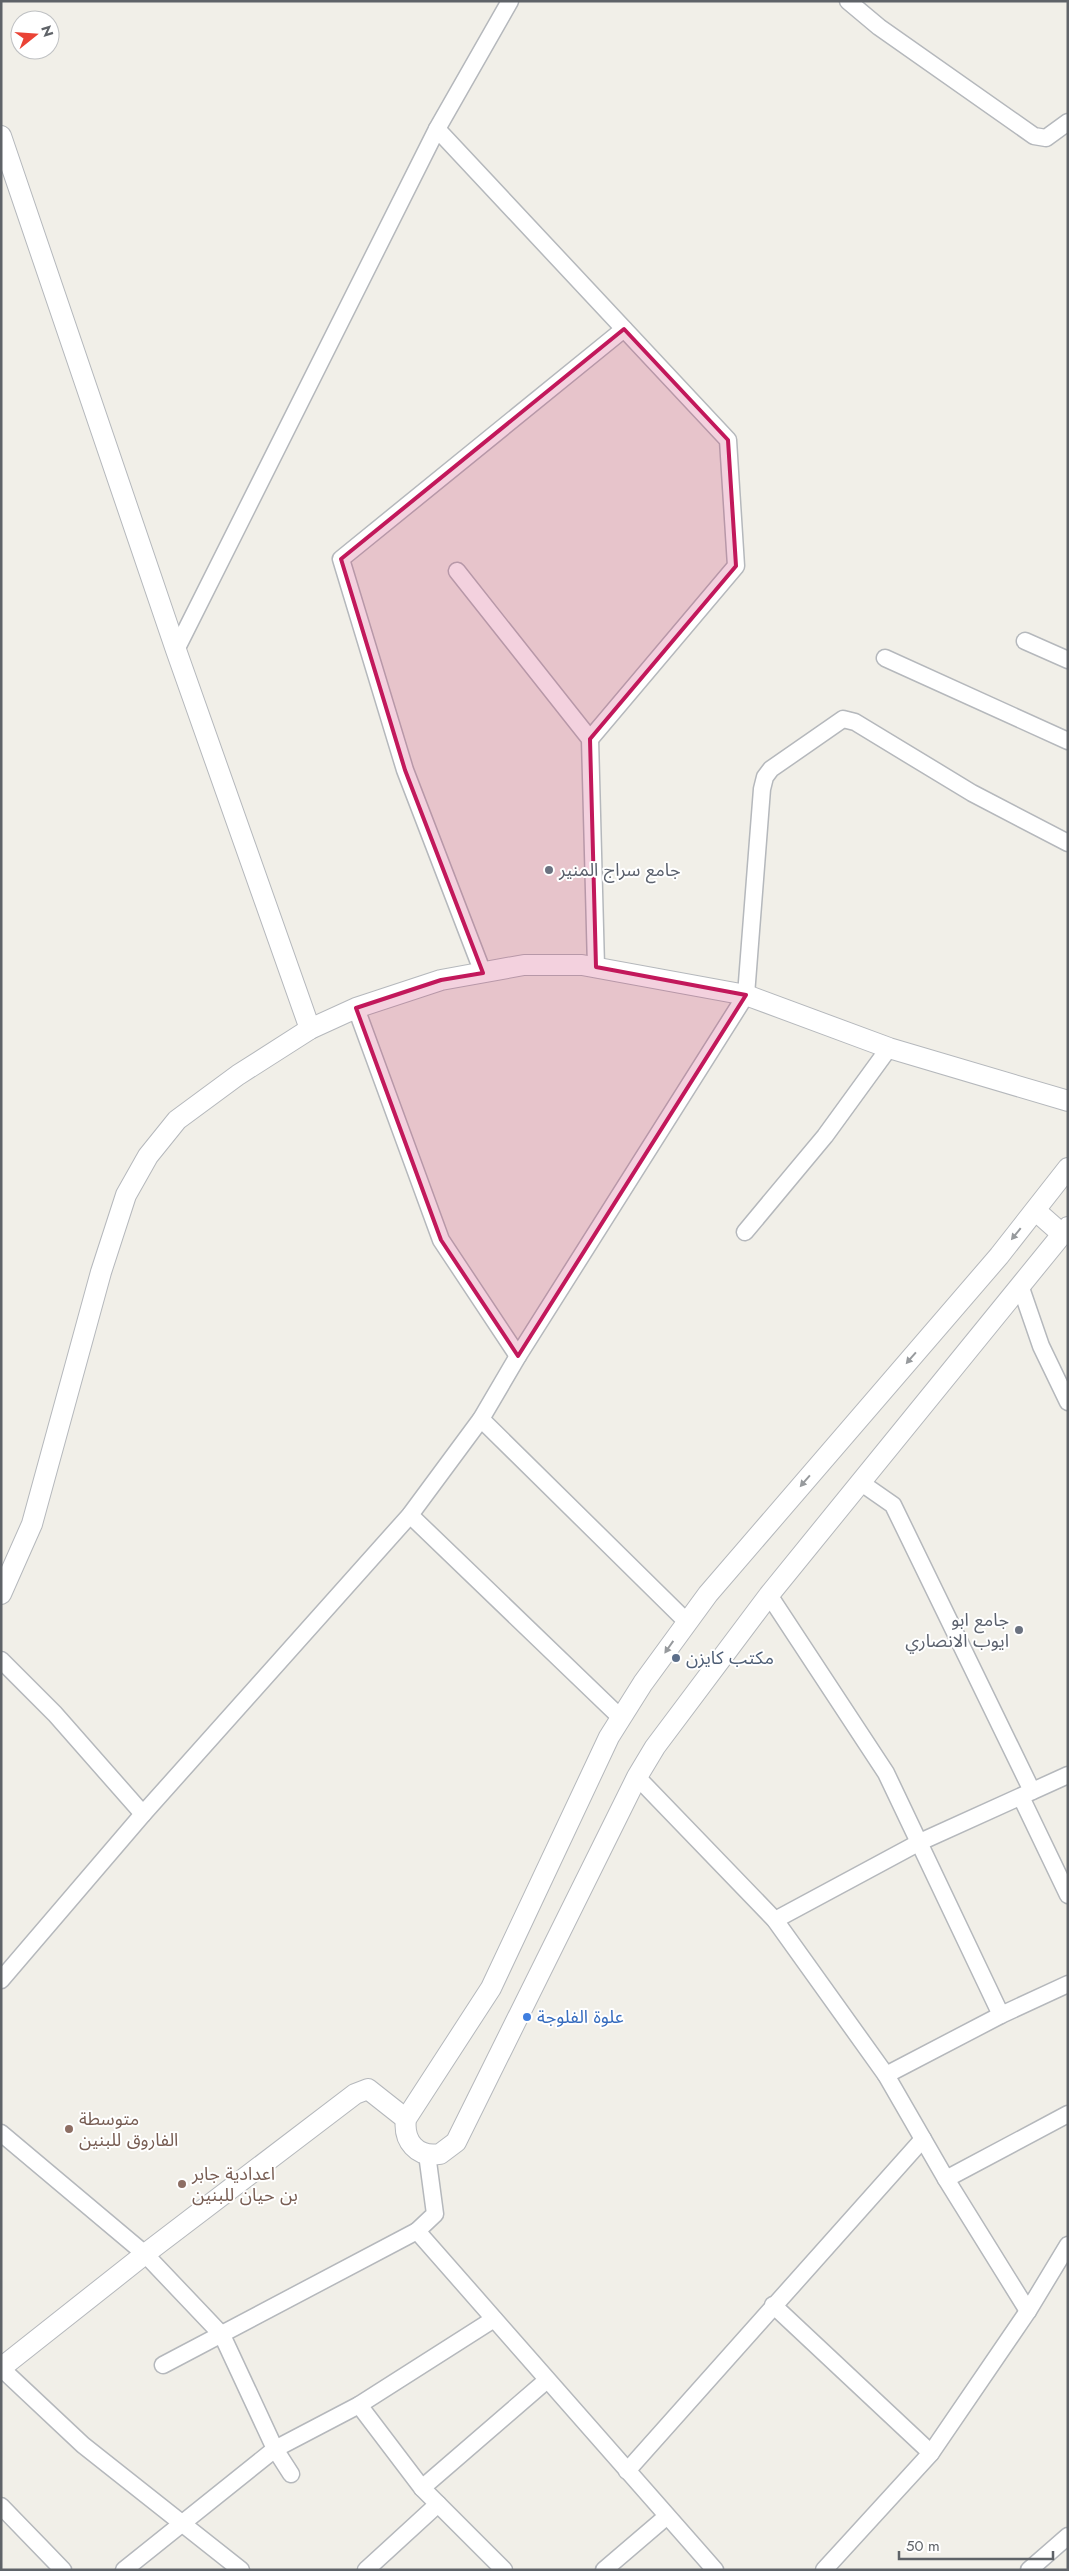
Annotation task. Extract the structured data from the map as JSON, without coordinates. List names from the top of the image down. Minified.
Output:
{"places":["جامع سراج المنير","جامع ابو ايوب الانصاري","مكتب كايزن","علوة الفلوجة","متوسطة الفاروق للبنين","اعدادية جابر بن حيان للبنين"],"scale_bar":"50 m","north":"right"}
